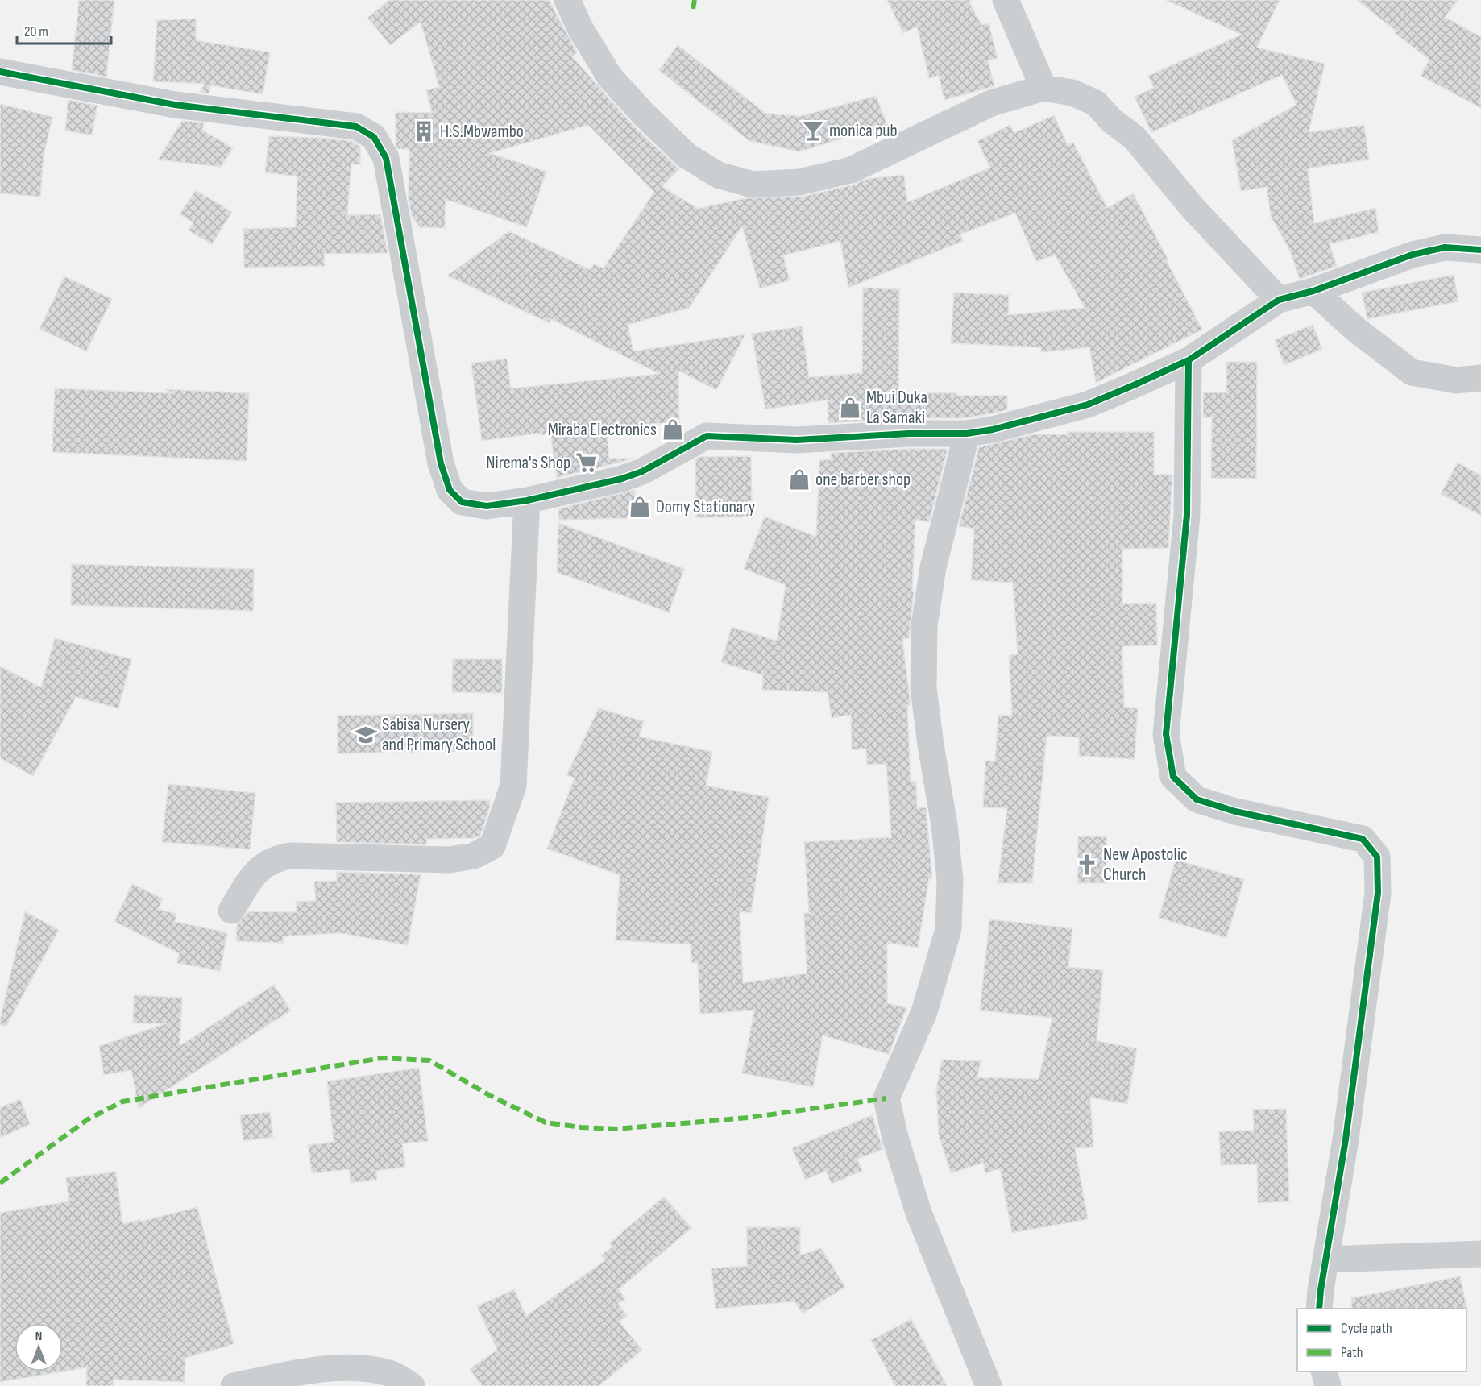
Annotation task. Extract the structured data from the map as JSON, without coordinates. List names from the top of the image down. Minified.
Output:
{"places":{"bar":["monica pub"],"building":["H.S.Mbwambo"],"shop":["Mbui Duka La Samaki","Miraba Electronics","one barber shop","Domy Stationary"],"supermarket":["Nirema's Shop"],"school or university":["Sabisa Nursery and Primary School"],"church":["New Apostolic Church"]},"legend":["Cycle path","Path"],"scale_bar":"20 m","north":"top"}
